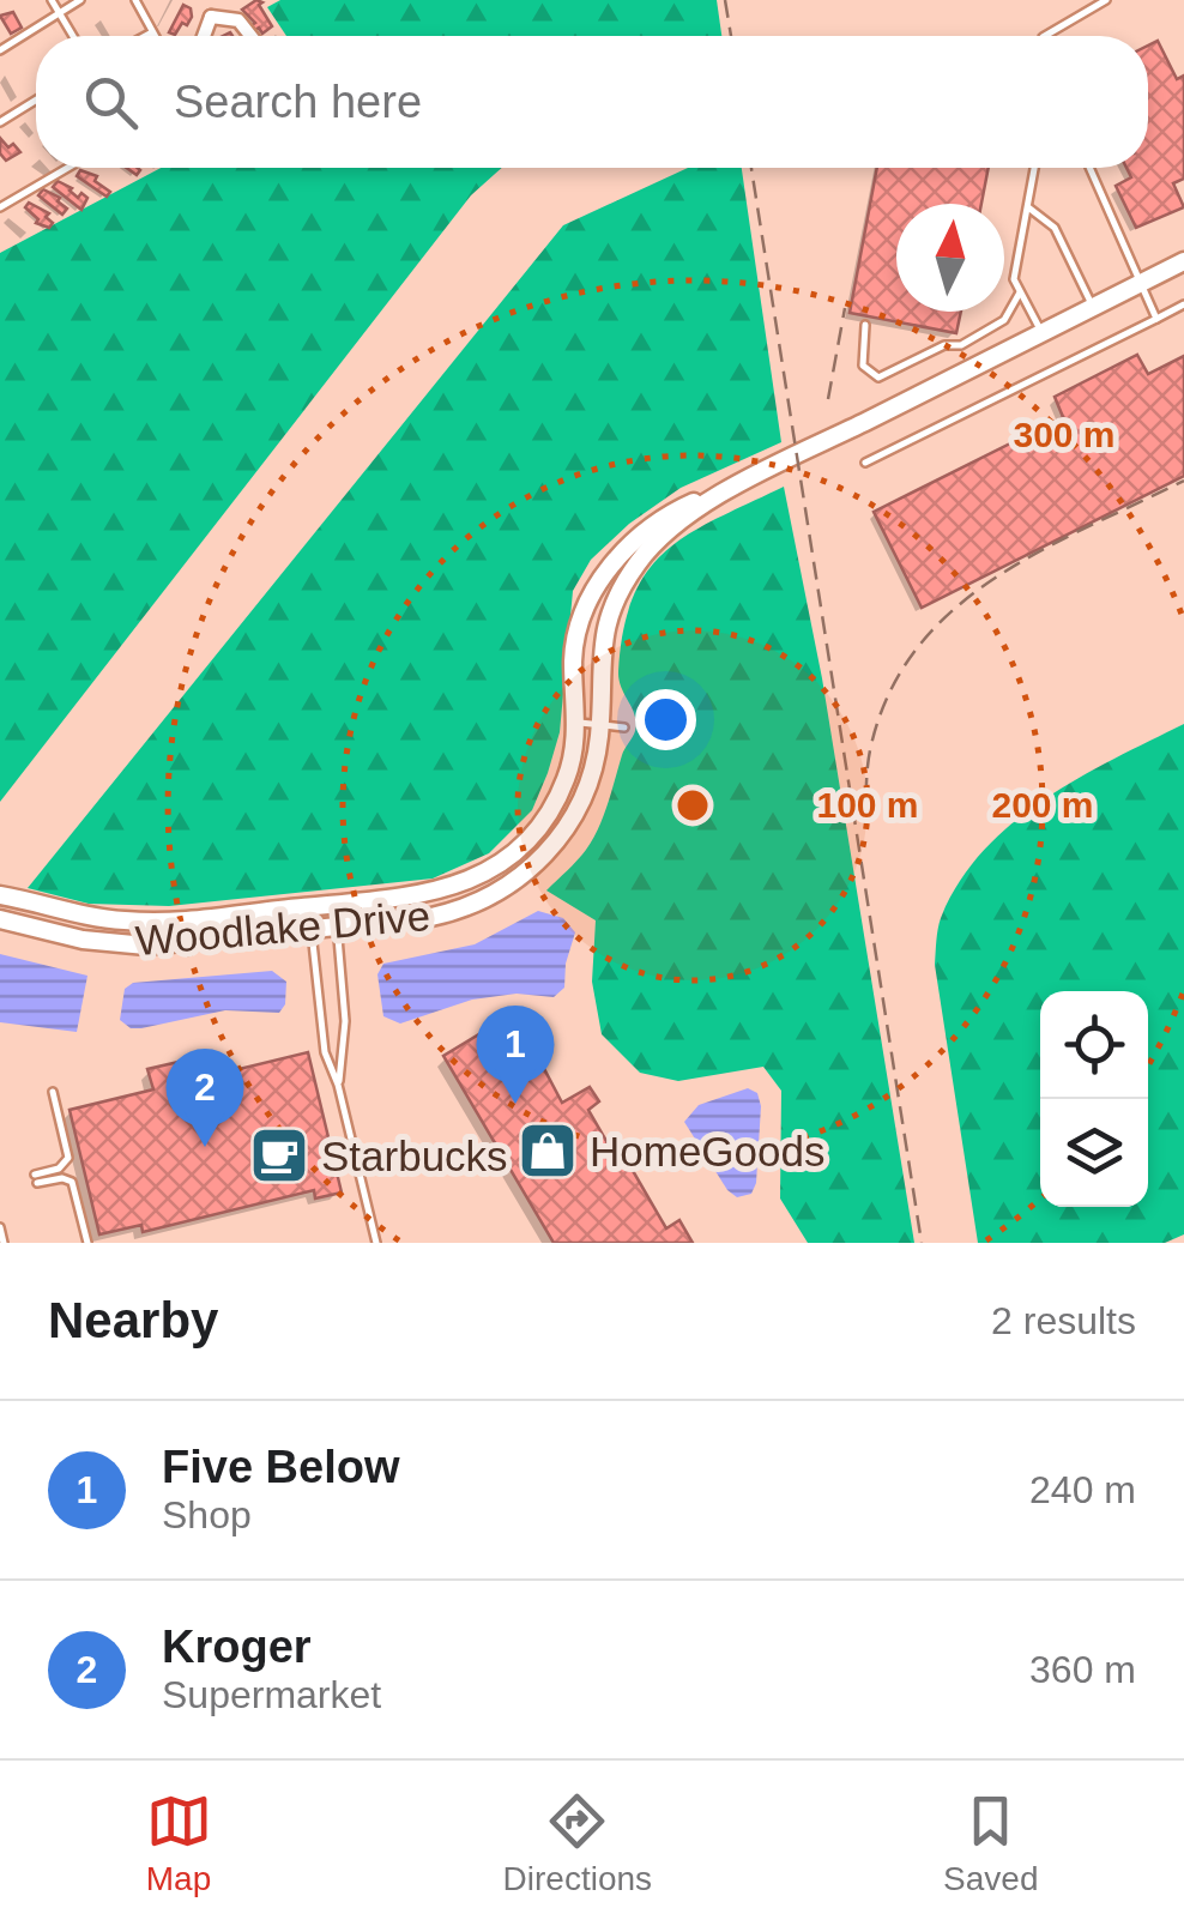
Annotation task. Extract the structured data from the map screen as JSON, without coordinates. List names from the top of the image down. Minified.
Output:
{"streets":{"street":["Woodlake Drive"]},"places":{"shop":["HomeGoods"],"cafe":["Starbucks"]},"north":"top","page":{"search":"Search here","pins":["1","2"],"heading":["Nearby","2 results"],"list":[{"mark":"1","name":"Five Below","note":"Shop","value":"240 m"},{"mark":"2","name":"Kroger","note":"Supermarket","value":"360 m"}],"nav":["Map","Directions","Saved"]},"rings":["300 m","100 m","200 m"]}
